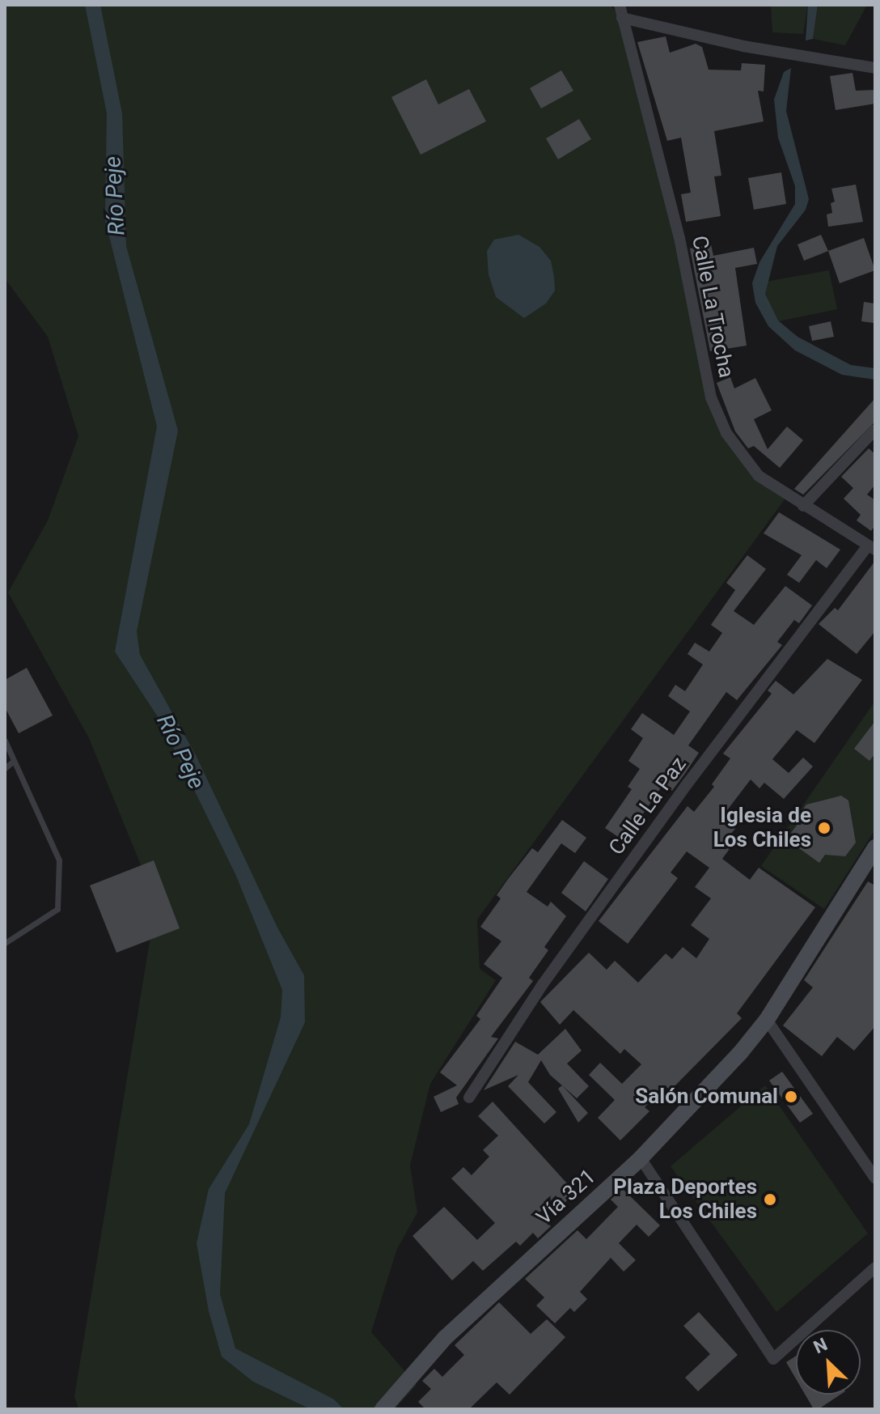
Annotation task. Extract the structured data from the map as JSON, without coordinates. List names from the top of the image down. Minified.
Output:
{"streets":{"street":["Calle La Trocha","Calle La Paz","Vía 321"]},"crossings":[["Calle La Trocha","Calle La Paz"]],"water":["Río Peje"],"places":["Iglesia de Los Chiles","Salón Comunal","Plaza Deportes Los Chiles"],"north":"top left"}
